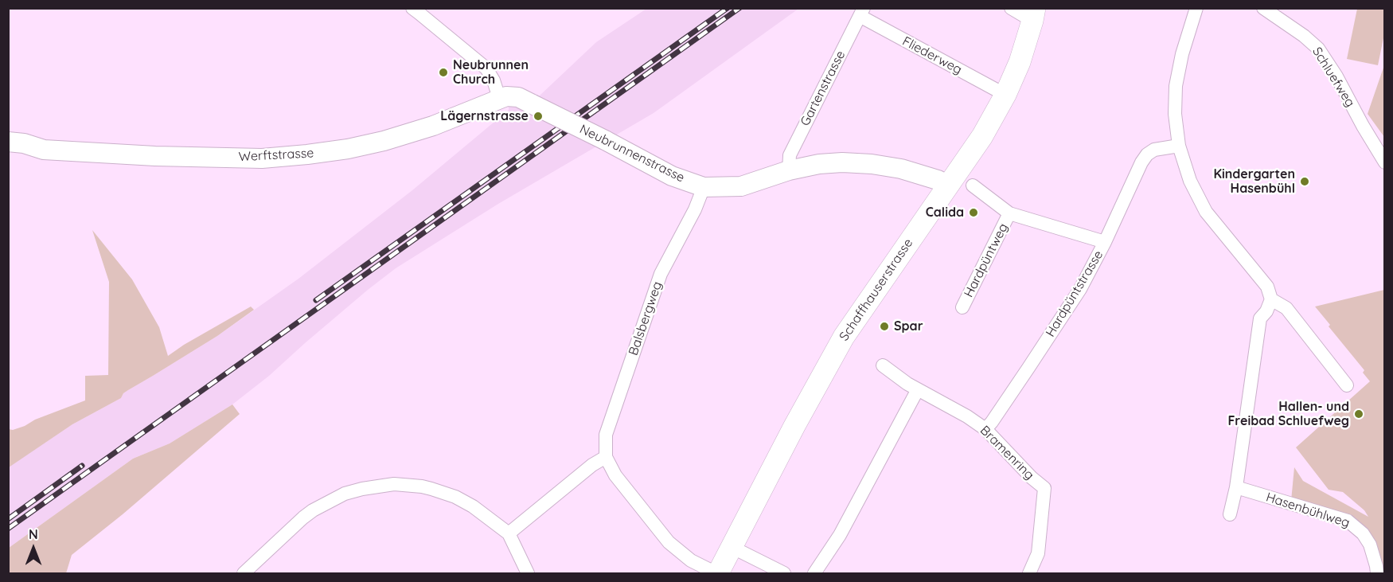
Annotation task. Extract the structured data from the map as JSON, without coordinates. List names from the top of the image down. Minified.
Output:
{"streets":{"main road":["Schaffhauserstrasse"],"street":["Fliederweg","Schluefweg","Gartenstrasse","Neubrunnenstrasse","Werftstrasse","Hardpüntweg","Hardpüntstrasse","Balsbergweg","Bramenring","Hasenbühlweg"]},"crossings":[["Fliederweg","Gartenstrasse"],["Fliederweg","Schaffhauserstrasse"],["Gartenstrasse","Neubrunnenstrasse"],["Neubrunnenstrasse","Werftstrasse"],["Neubrunnenstrasse","Schaffhauserstrasse"],["Neubrunnenstrasse","Balsbergweg"],["Hardpüntweg","Hardpüntstrasse"],["Hardpüntstrasse","Bramenring"]],"places":["Neubrunnen Church","Lägernstrasse","Kindergarten Hasenbühl","Calida","Spar","Hallen- und Freibad Schluefweg"],"north":"top"}
